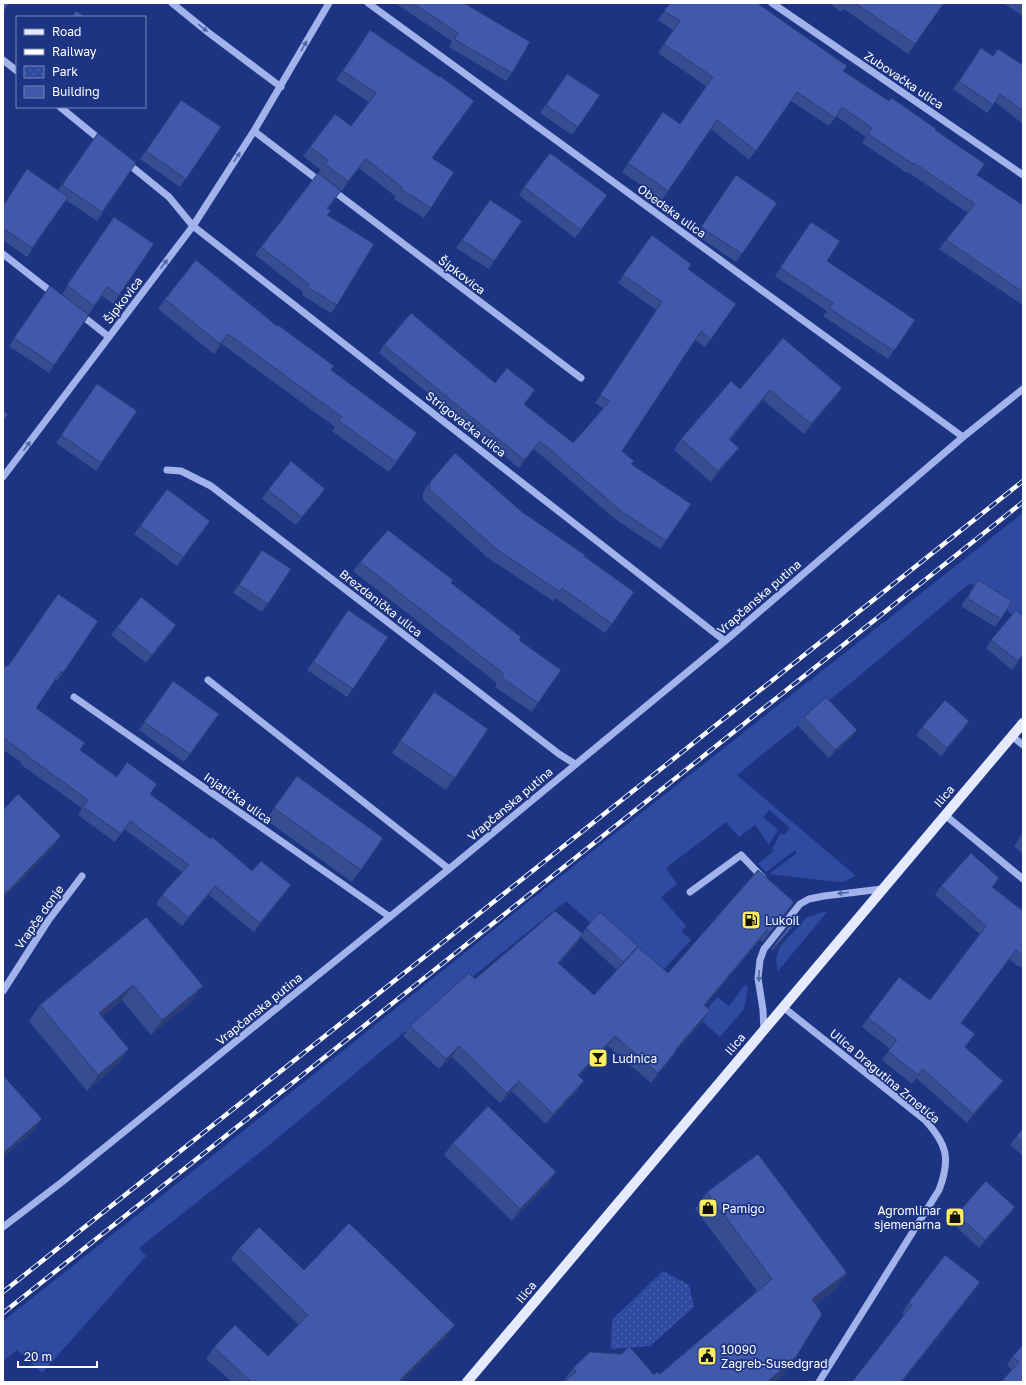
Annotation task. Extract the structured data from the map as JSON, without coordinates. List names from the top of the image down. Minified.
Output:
{"streets":{"main road":["Ilica"],"street":["Zubovačka ulica","Obedska ulica","Šipkovica","Strigovačka ulica","Vrapčanska putina","Brezdanička ulica","Injatička ulica","Vrapče donje","Ulica Dragutina Zrnetića"]},"crossings":[["Obedska ulica","Vrapčanska putina"],["Šipkovica","Strigovačka ulica"],["Strigovačka ulica","Vrapčanska putina"],["Vrapčanska putina","Brezdanička ulica"],["Vrapčanska putina","Injatička ulica"],["Ilica","Ulica Dragutina Zrnetića"]],"one_way":["Šipkovica"],"places":{"fuel station":["Lukoil"],"bar":["Ludnica"],"shop":["Pamigo","Agromlinar sjemenarna"],"public building":["10090 Zagreb-Susedgrad"]},"legend":["Road","Railway","Park","Building"],"scale_bar":"20 m"}
